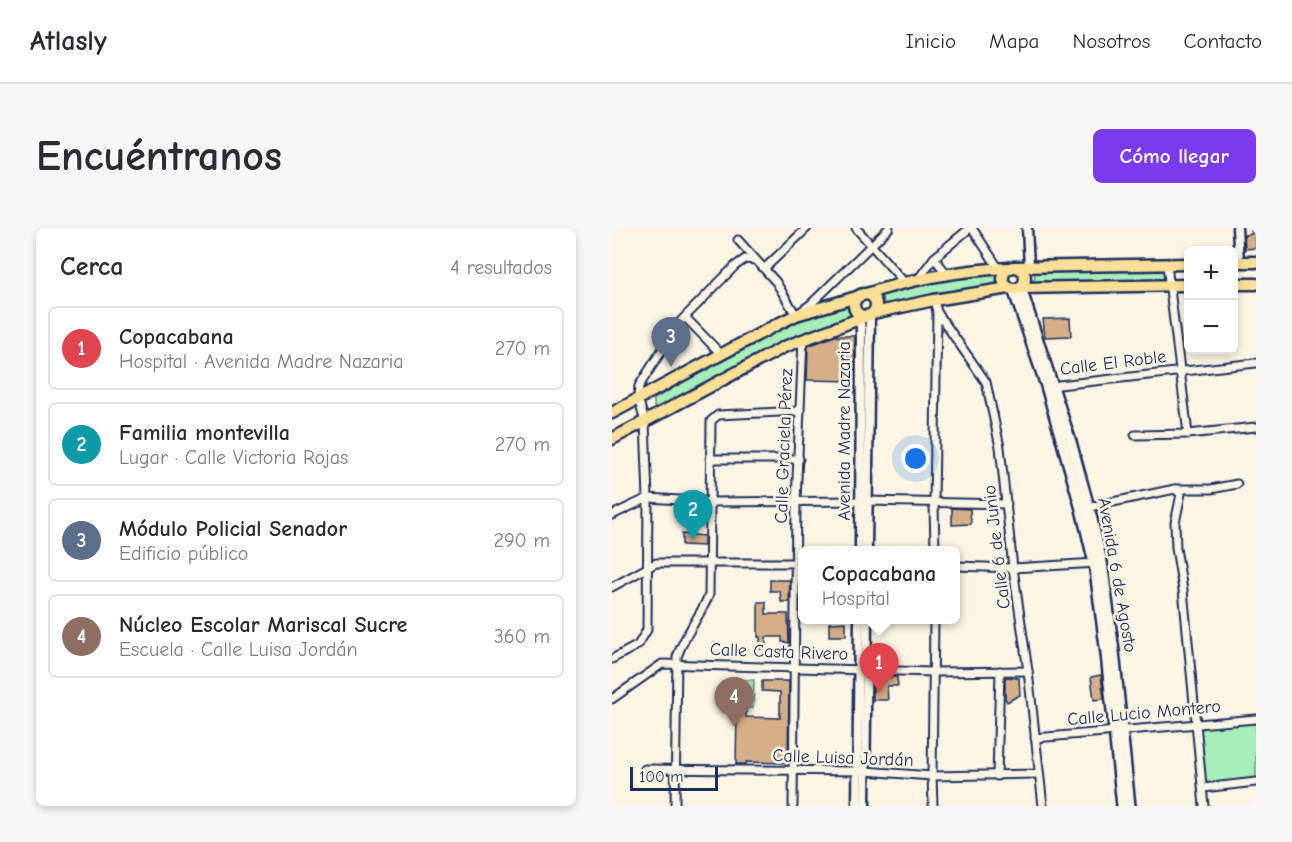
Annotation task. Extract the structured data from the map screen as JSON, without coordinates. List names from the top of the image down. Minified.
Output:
{"streets":{"main road":["Avenida 6 de Agosto"],"street":["Calle El Roble","Avenida Madre Nazaria","Calle Graciela Pérez","Calle 6 de Junio","Calle Casta Rivero","Calle Lucio Montero","Calle Luisa Jordán"]},"crossings":[["Calle El Roble","Avenida 6 de Agosto"],["Calle Graciela Pérez","Calle Casta Rivero"],["Calle Graciela Pérez","Calle Luisa Jordán"],["Calle 6 de Junio","Calle Casta Rivero"],["Calle 6 de Junio","Calle Lucio Montero"],["Calle 6 de Junio","Calle Luisa Jordán"],["Avenida 6 de Agosto","Calle Lucio Montero"]],"scale_bar":"100 m","page":{"header":"Atlasly","nav":["Inicio","Mapa","Nosotros","Contacto"],"buttons":"Cómo llegar","title":"Encuéntranos","heading":["Cerca","4 resultados"],"map_buttons":["+","−"],"list":[{"mark":"1","name":"Copacabana","note":"Hospital · Avenida Madre Nazaria","value":"270 m"},{"mark":"2","name":"Familia montevilla","note":"Lugar · Calle Victoria Rojas","value":"270 m"},{"mark":"3","name":"Módulo Policial Senador","note":"Edificio público","value":"290 m"},{"mark":"4","name":"Núcleo Escolar Mariscal Sucre","note":"Escuela · Calle Luisa Jordán","value":"360 m"}],"pins":["3","2","1","4"],"popup":["Copacabana","Hospital"],"scale":"100 m"}}
